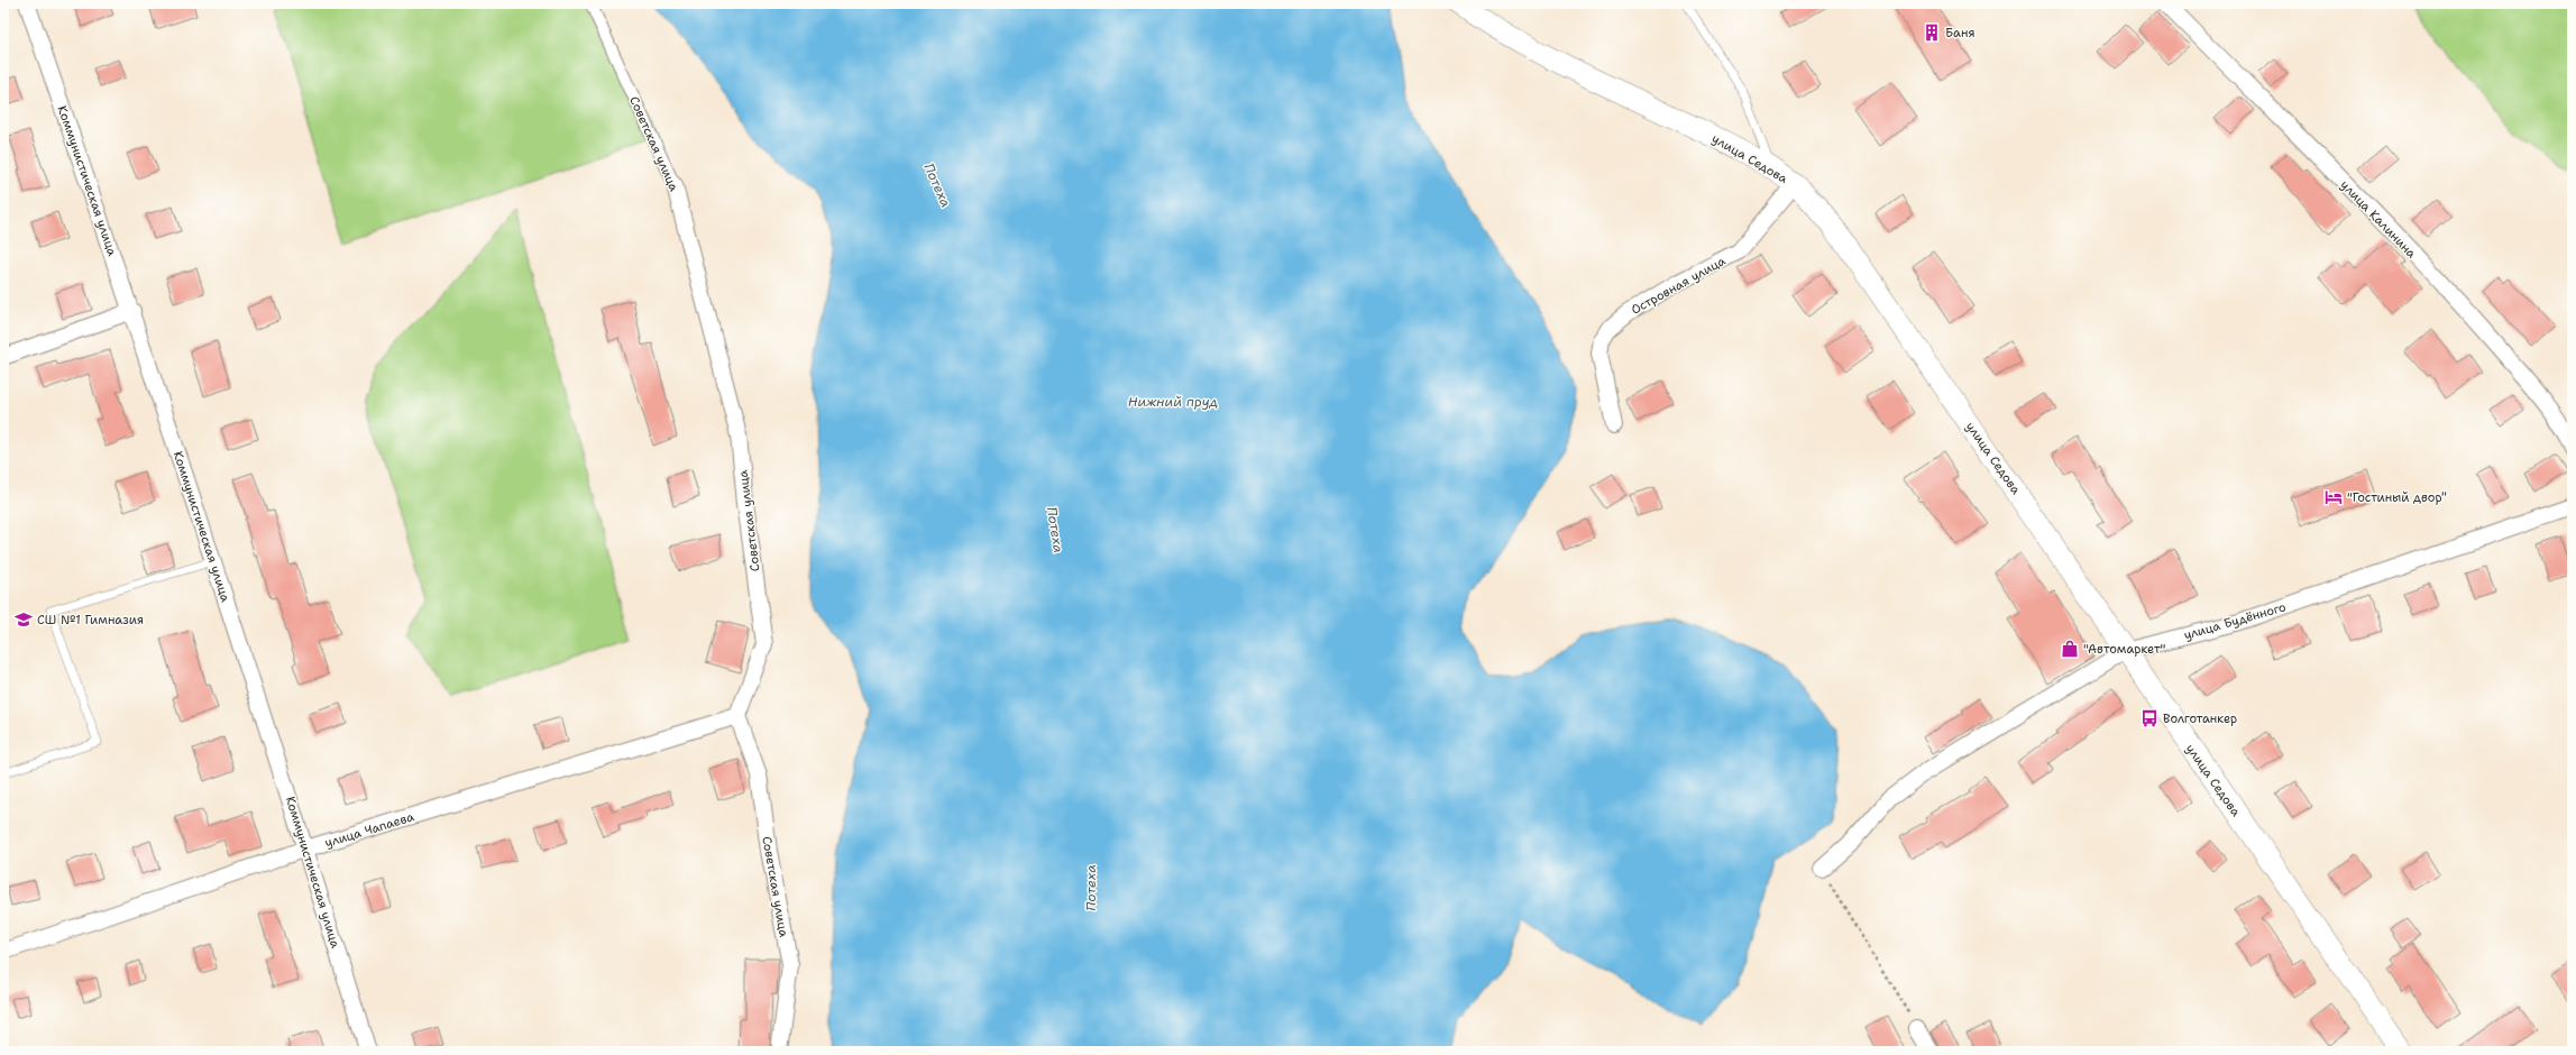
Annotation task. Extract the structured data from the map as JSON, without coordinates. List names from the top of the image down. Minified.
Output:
{"streets":{"main road":["улица Седова"],"street":["Советская улица","Коммунистическая улица","улица Калинина","Островная улица","улица Будённого","улица Чапаева"]},"crossings":[["Советская улица","улица Чапаева"],["улица Седова","Островная улица"],["улица Седова","улица Будённого"],["Коммунистическая улица","улица Чапаева"]],"water":["Потеха","Нижний пруд"],"places":{"building":["Баня"],"hotel":["\"Гостиный двор\""],"school or university":["СШ №1 Гимназия"],"shop":["\"Автомаркет\""],"bus stop":["Волготанкер"]}}
